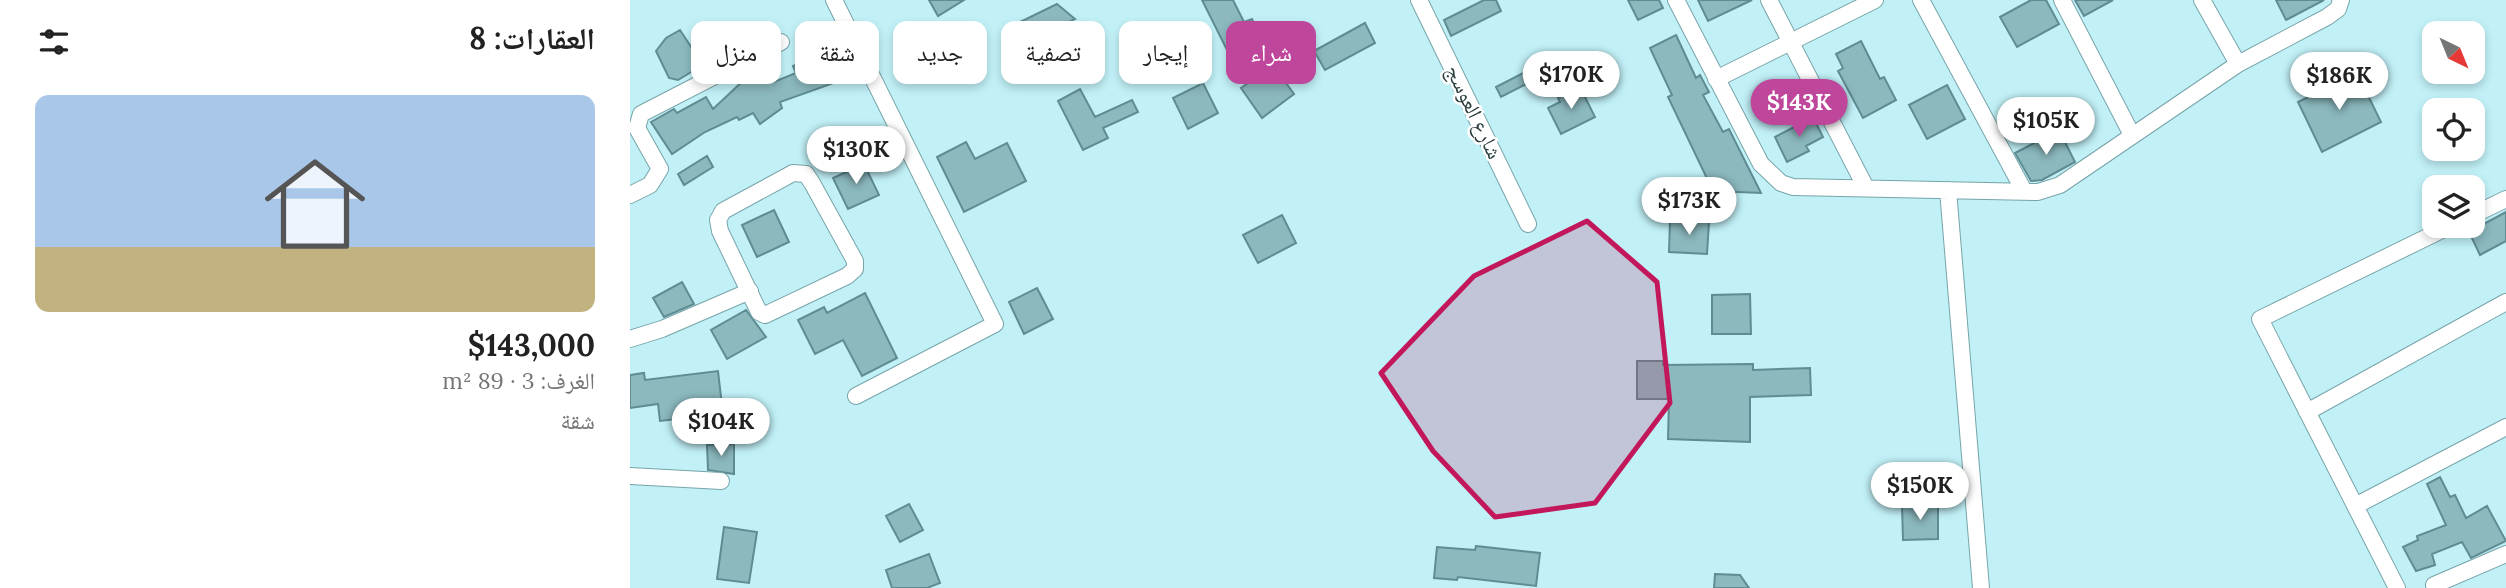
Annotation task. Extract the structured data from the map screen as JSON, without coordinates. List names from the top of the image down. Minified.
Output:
{"streets":{"street":["شارع العوسج"]},"north":"bottom right","page":{"heading":"العقارات: 8","chip":["شراء","إيجار","تصفية","جديد","شقة","منزل"],"price":["$170K","$186K","$143K","$105K","$130K","$173K","$104K","$150K"],"list":[{"name":"$143,000","note":"الغرف: 3 · 89 m² · شقة"}]}}
